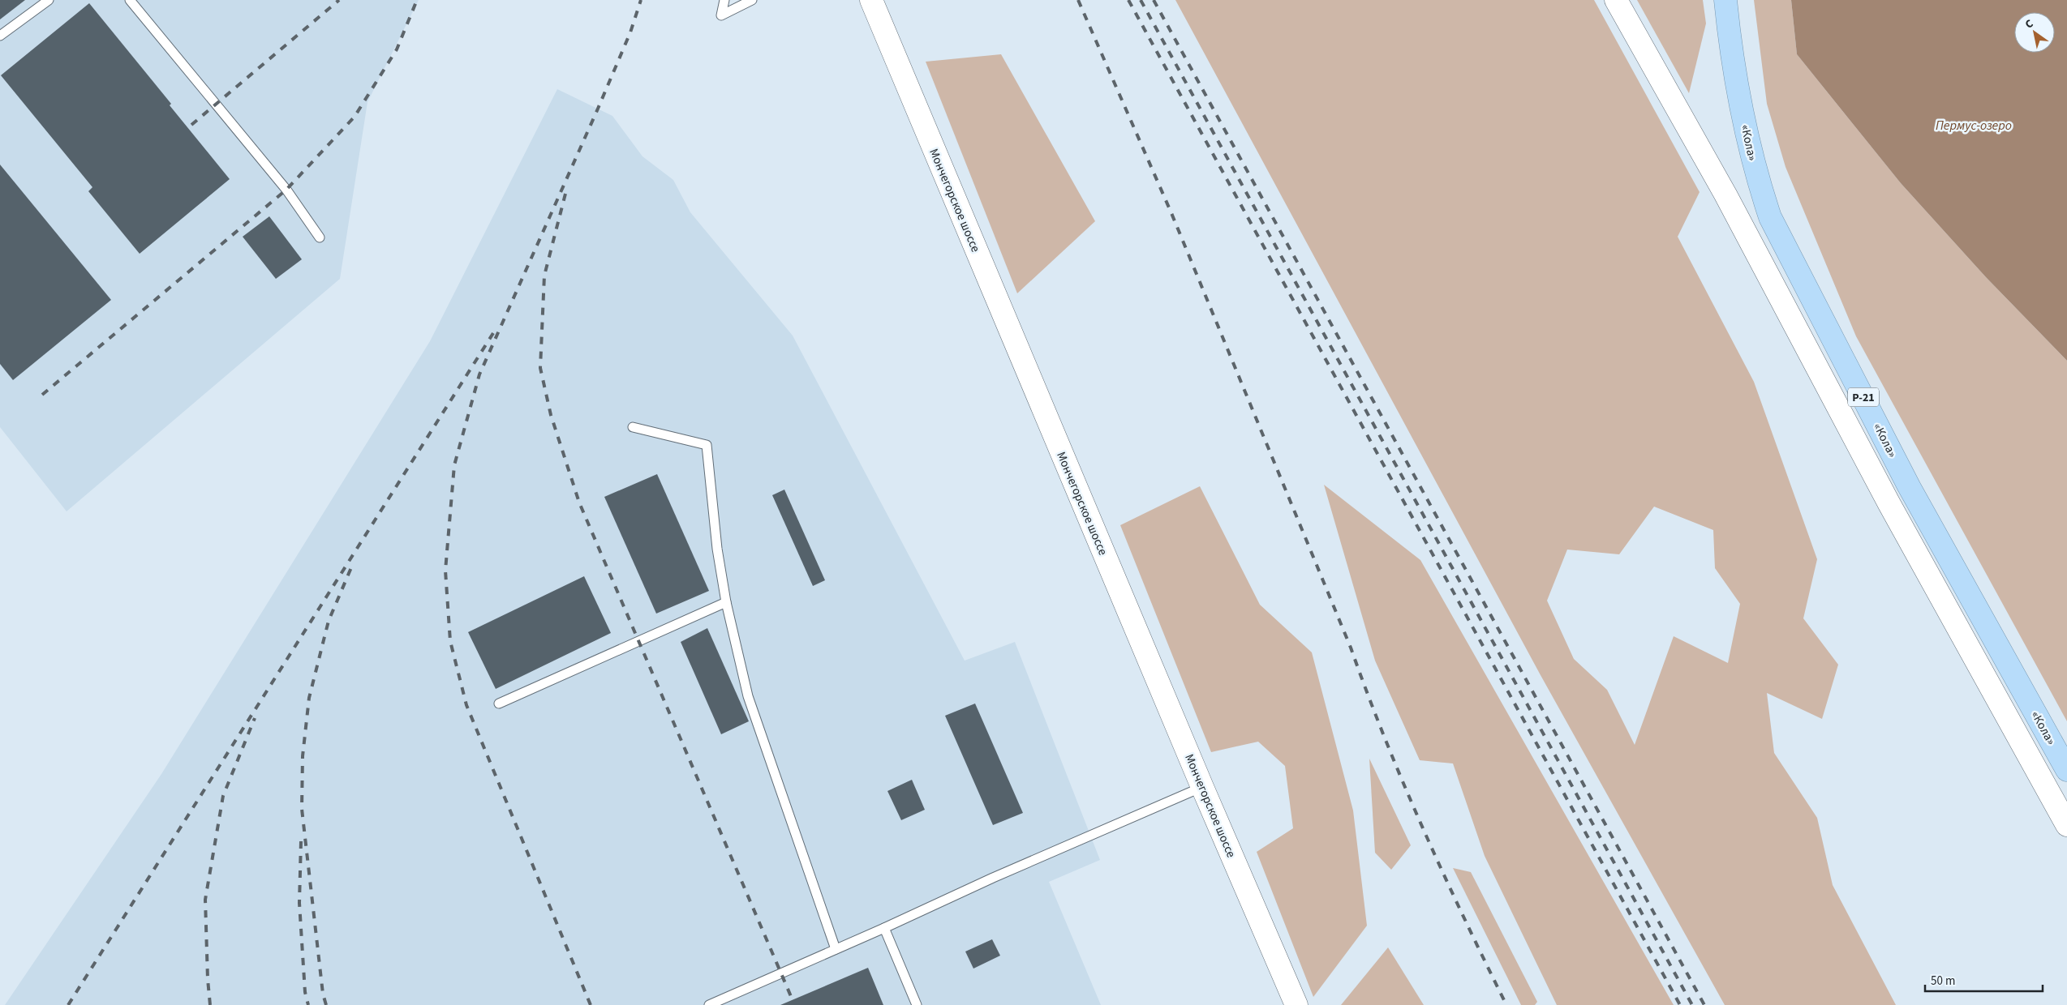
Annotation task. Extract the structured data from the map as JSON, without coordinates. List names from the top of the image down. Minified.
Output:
{"streets":{"highway":["«Кола»","Р-21"],"street":["Мончегорское шоссе"]},"water":["Пермус-озеро"],"scale_bar":"50 m","north":"top left"}
